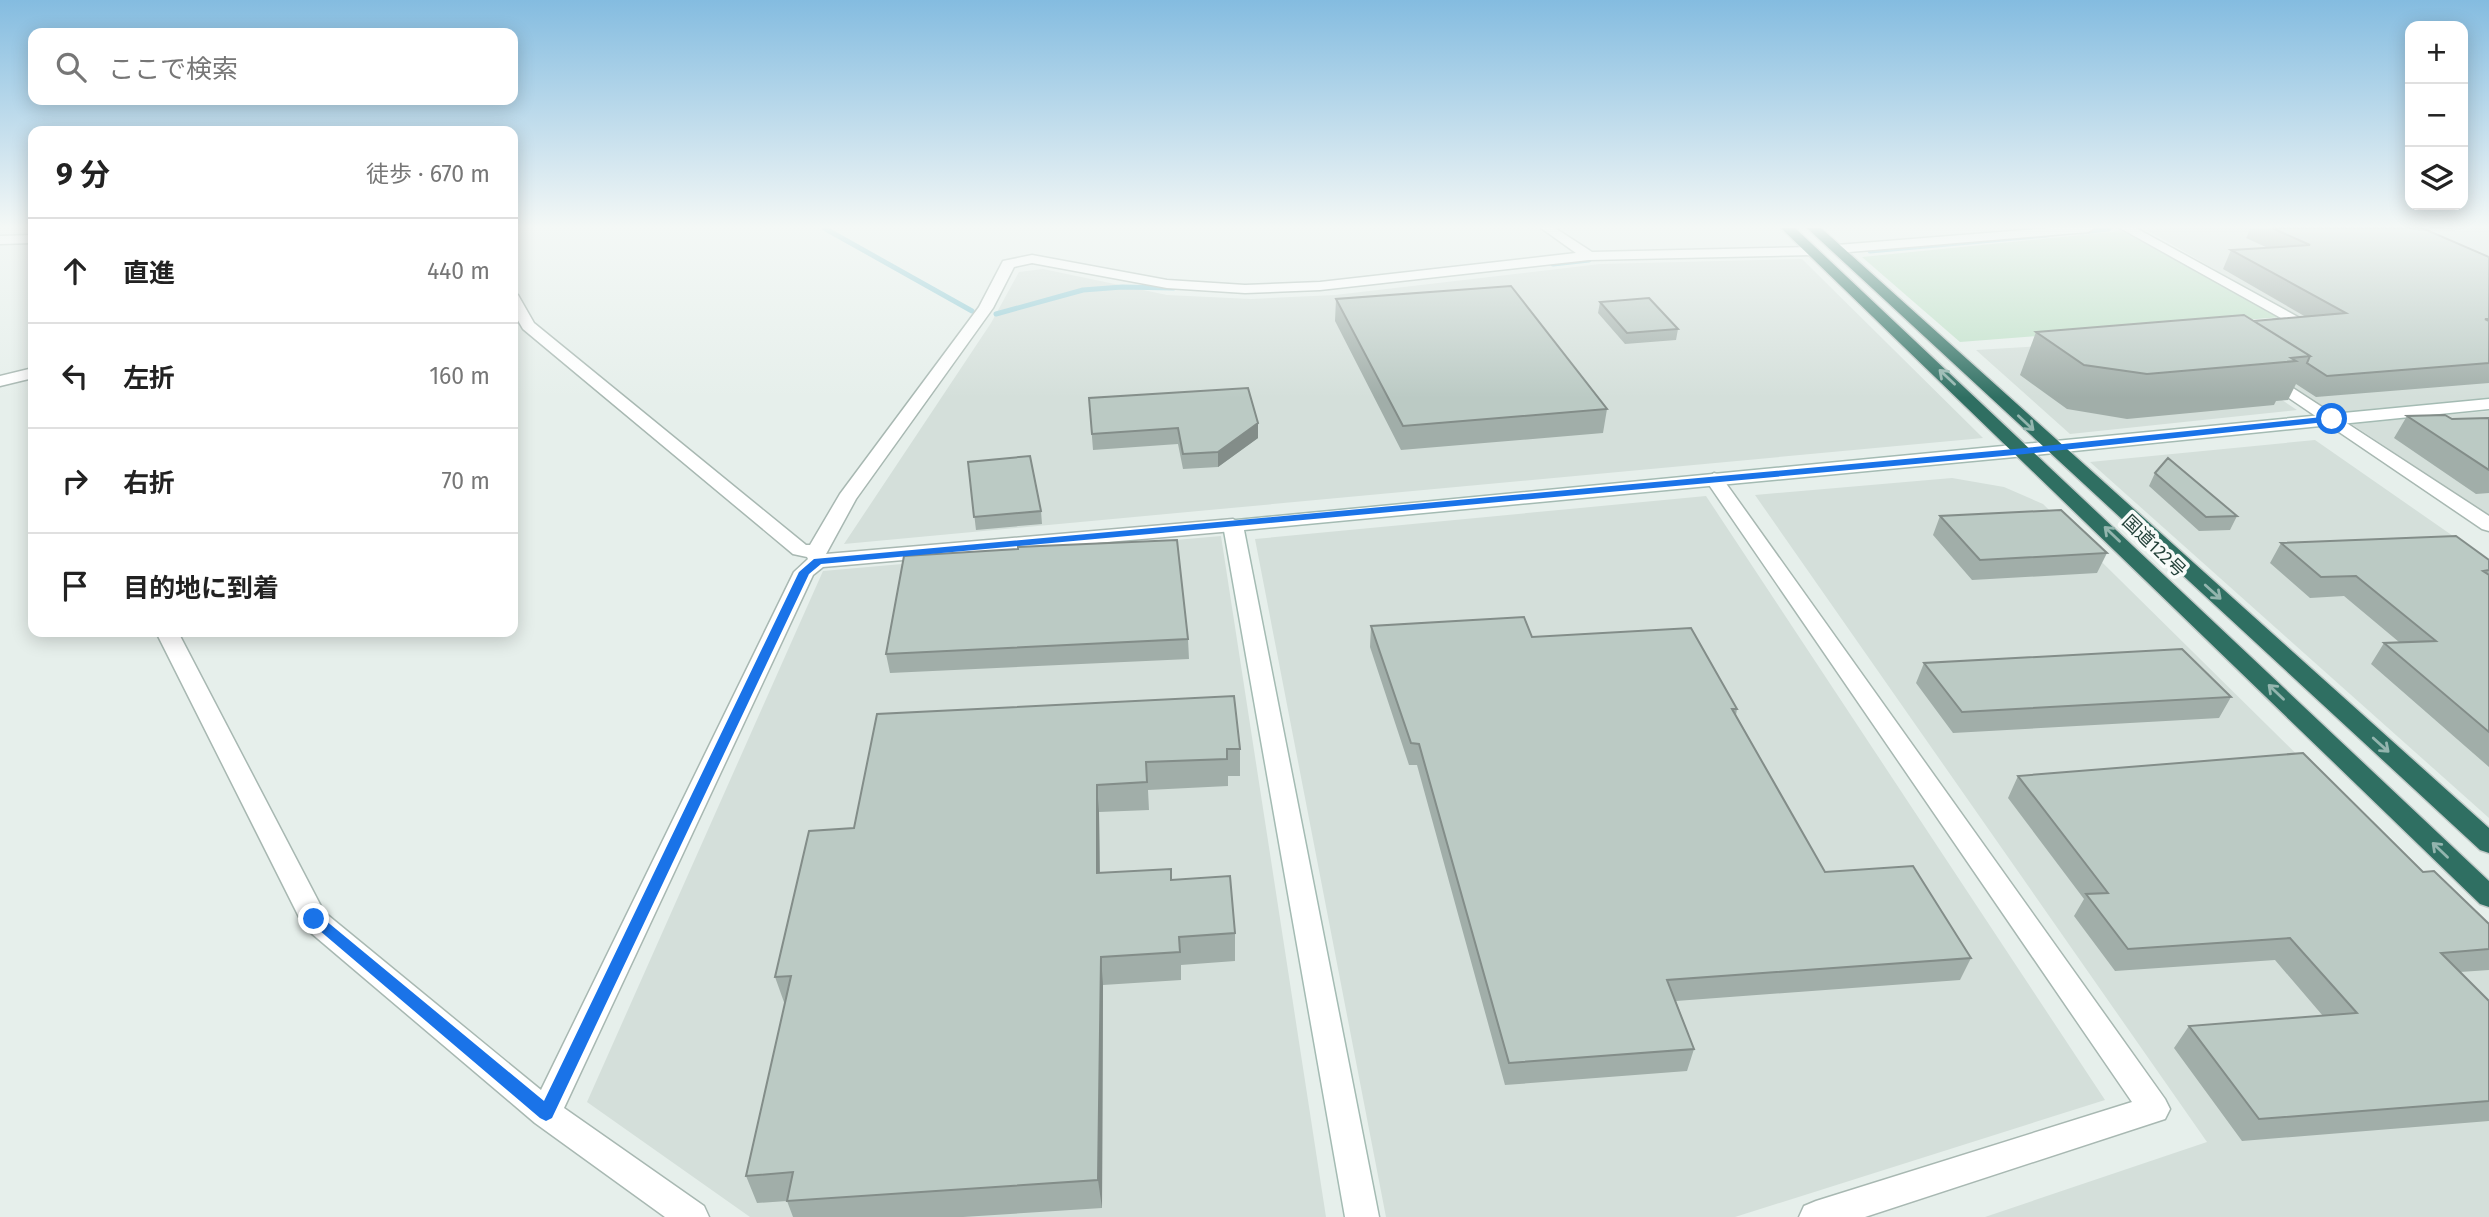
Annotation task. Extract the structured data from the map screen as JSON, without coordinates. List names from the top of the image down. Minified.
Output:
{"streets":{"highway":["国道122号"]},"page":{"map_buttons":["+","−"],"search":"ここで検索","heading":["9 分","徒歩 · 670 m"],"list":[["直進","440 m"],["左折","160 m"],["右折","70 m"],"目的地に到着"]}}
